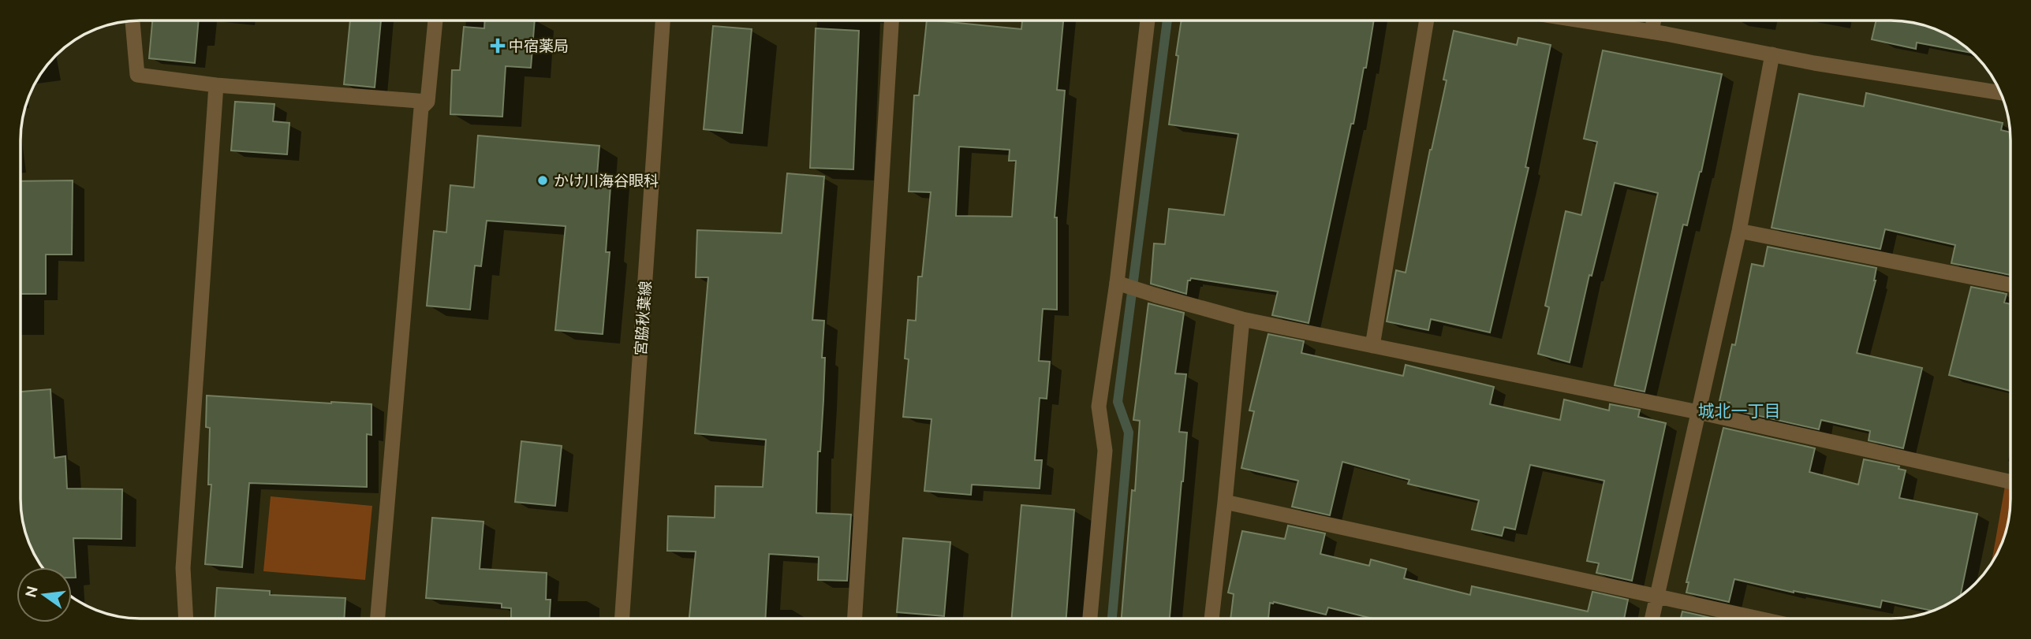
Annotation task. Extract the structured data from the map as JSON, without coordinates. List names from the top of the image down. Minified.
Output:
{"streets":{"street":["宮脇秋葉線"]},"districts":["城北一丁目"],"places":{"health":["中宿薬局"],"other":["かけ川海谷眼科"]},"north":"left"}
